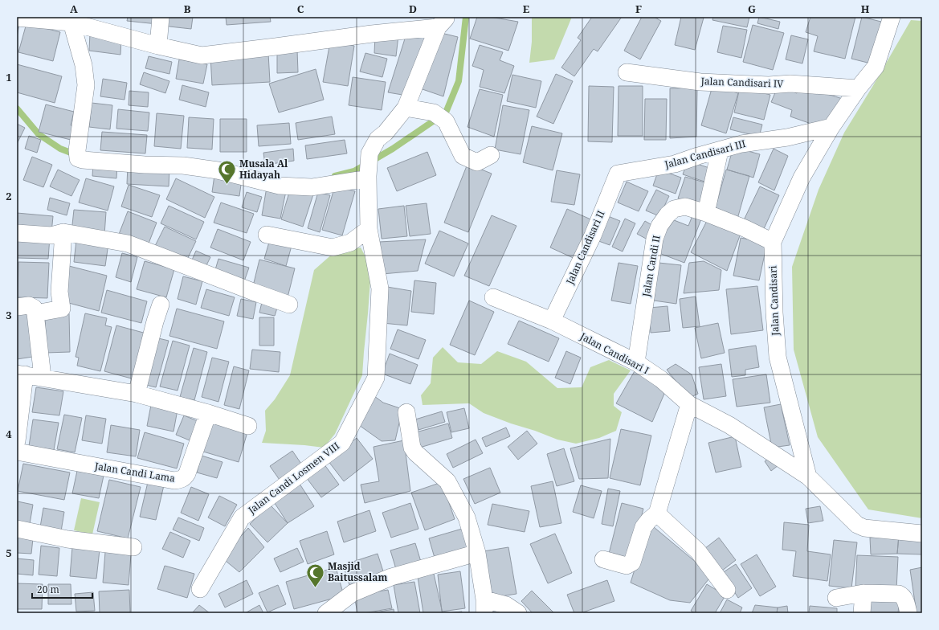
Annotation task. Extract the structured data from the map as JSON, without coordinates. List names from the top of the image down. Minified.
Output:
{"streets":{"street":["Jalan Candisari IV","Jalan Candisari III","Jalan Candisari II","Jalan Candi II","Jalan Candisari","Jalan Candisari I","Jalan Candi Lama","Jalan Candi Losmen VIII"]},"crossings":[["Jalan Candisari IV","Jalan Candisari"],["Jalan Candisari III","Jalan Candisari II"],["Jalan Candisari III","Jalan Candisari"],["Jalan Candisari II","Jalan Candisari I"],["Jalan Candi II","Jalan Candisari"],["Jalan Candi II","Jalan Candisari I"],["Jalan Candisari","Jalan Candisari I"]],"places":{"mosque":["Musala Al Hidayah","Masjid Baitussalam"]},"scale_bar":"20 m","grid":{"columns":["A","B","C","D","E","F","G","H"],"rows":["1","2","3","4","5"]}}
